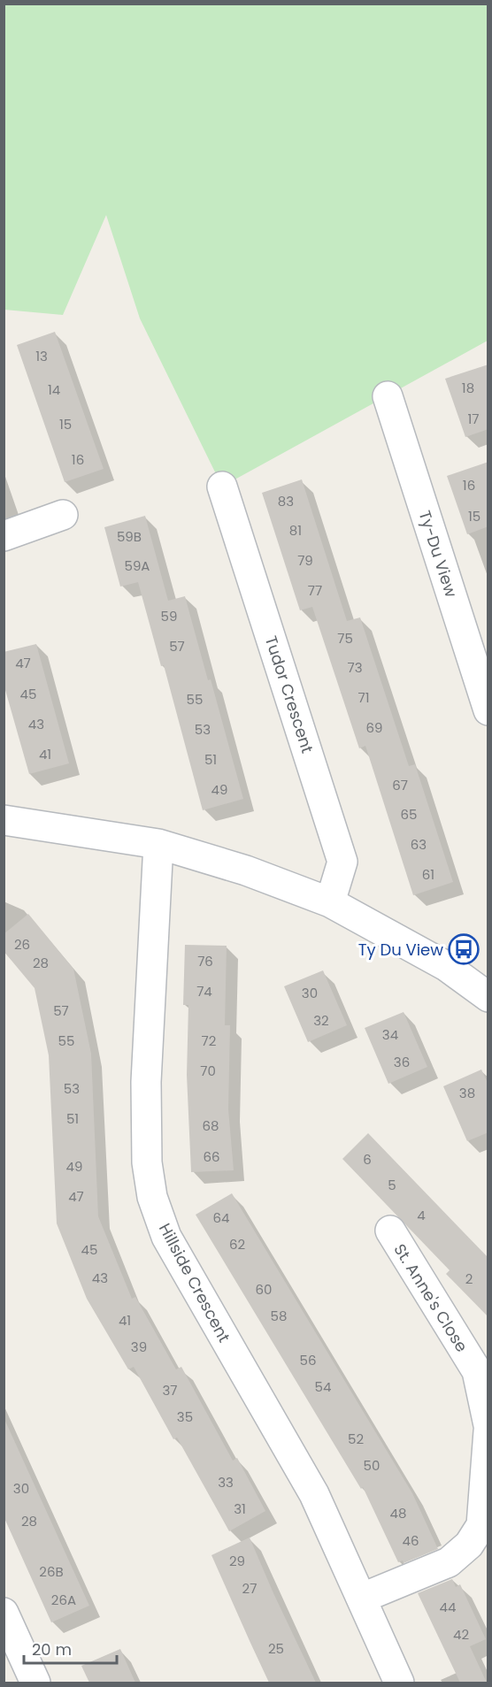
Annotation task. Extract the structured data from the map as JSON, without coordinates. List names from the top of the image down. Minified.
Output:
{"streets":{"street":["Ty-Du View","Tudor Crescent","Hillside Crescent","St. Anne's Close"]},"places":{"bus stop":["Ty Du View"]},"house_numbers":["13","18","14","17","15","16","16","83","15","81","59B","79","59A","77","59","75","57","47","73","45","71","55","43","69","53","41","51","67","49","65","63","61","26","76","28","74","30","57","32","34","55","72","36","70","53","38","51","68","66","6","49","5","47","4","64","62","45","43","2","60","58","41","39","56","54","37","35","52","50","33","30","31","48","28","46","29","26B","27","26A","44","42","25"],"scale_bar":"20 m"}
